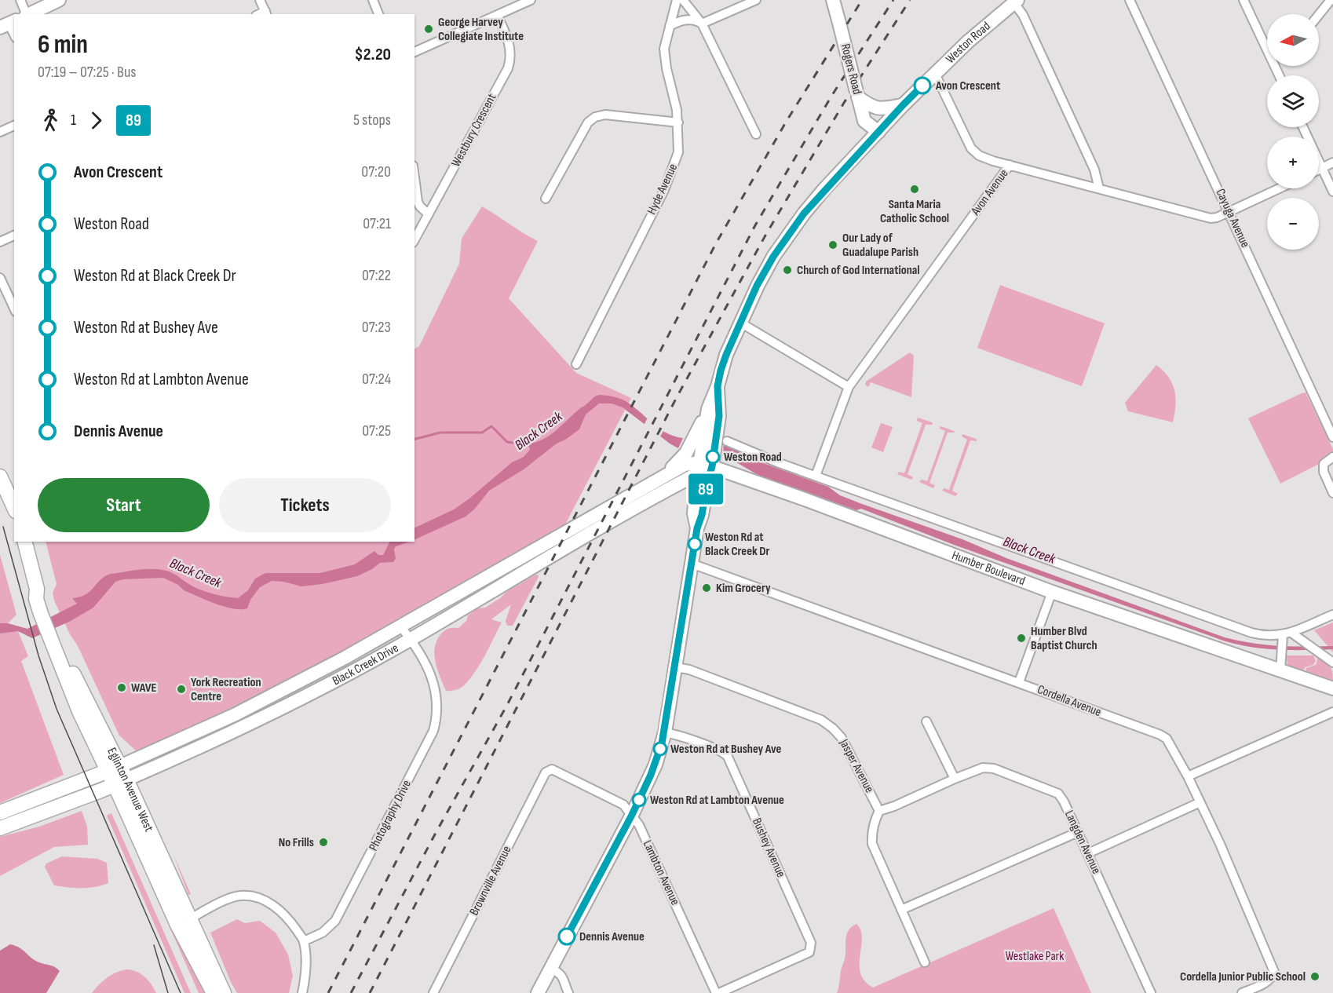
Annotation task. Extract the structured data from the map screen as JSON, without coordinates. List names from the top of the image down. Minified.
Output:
{"streets":{"main road":["Weston Road","Rogers Road","Humber Boulevard","Black Creek Drive","Eglinton Avenue West"],"street":["Westbury Crescent","Hyde Avenue","Avon Avenue","Cayuga Avenue","Cordella Avenue","Jasper Avenue","Photography Drive","Langden Avenue","Bushey Avenue","Lambton Avenue","Brownville Avenue"]},"crossings":[["Weston Road","Rogers Road"],["Weston Road","Humber Boulevard"],["Weston Road","Black Creek Drive"],["Weston Road","Cordella Avenue"],["Weston Road","Jasper Avenue"],["Weston Road","Bushey Avenue"],["Weston Road","Lambton Avenue"],["Avon Avenue","Cayuga Avenue"],["Humber Boulevard","Black Creek Drive"],["Black Creek Drive","Eglinton Avenue West"],["Black Creek Drive","Photography Drive"],["Jasper Avenue","Langden Avenue"],["Bushey Avenue","Lambton Avenue"],["Lambton Avenue","Brownville Avenue"]],"water":["Black Creek"],"parks":["Westlake Park"],"places":["George Harvey Collegiate Institute","Avon Crescent","Santa Maria Catholic School","Our Lady of Guadalupe Parish","Church of God International","Weston Road","Weston Rd at Black Creek Dr","Kim Grocery","Humber Blvd Baptist Church","WAVE","York Recreation Centre","Weston Rd at Bushey Ave","Weston Rd at Lambton Avenue","No Frills","Dennis Avenue","Cordella Junior Public School"],"lines":["bus line 89"],"north":"left","page":{"on_map":"89","map_buttons":["+","−"],"heading":["6 min","07:19 – 07:25 · Bus","$2.20"],"legs":["1","89","5 stops"],"list":[{"name":"Avon Crescent","value":"07:20"},{"name":"Weston Road","value":"07:21"},{"name":"Weston Rd at Black Creek Dr","value":"07:22"},{"name":"Weston Rd at Bushey Ave","value":"07:23"},{"name":"Weston Rd at Lambton Avenue","value":"07:24"},{"name":"Dennis Avenue","value":"07:25"}],"buttons":["Start","Tickets"]}}
